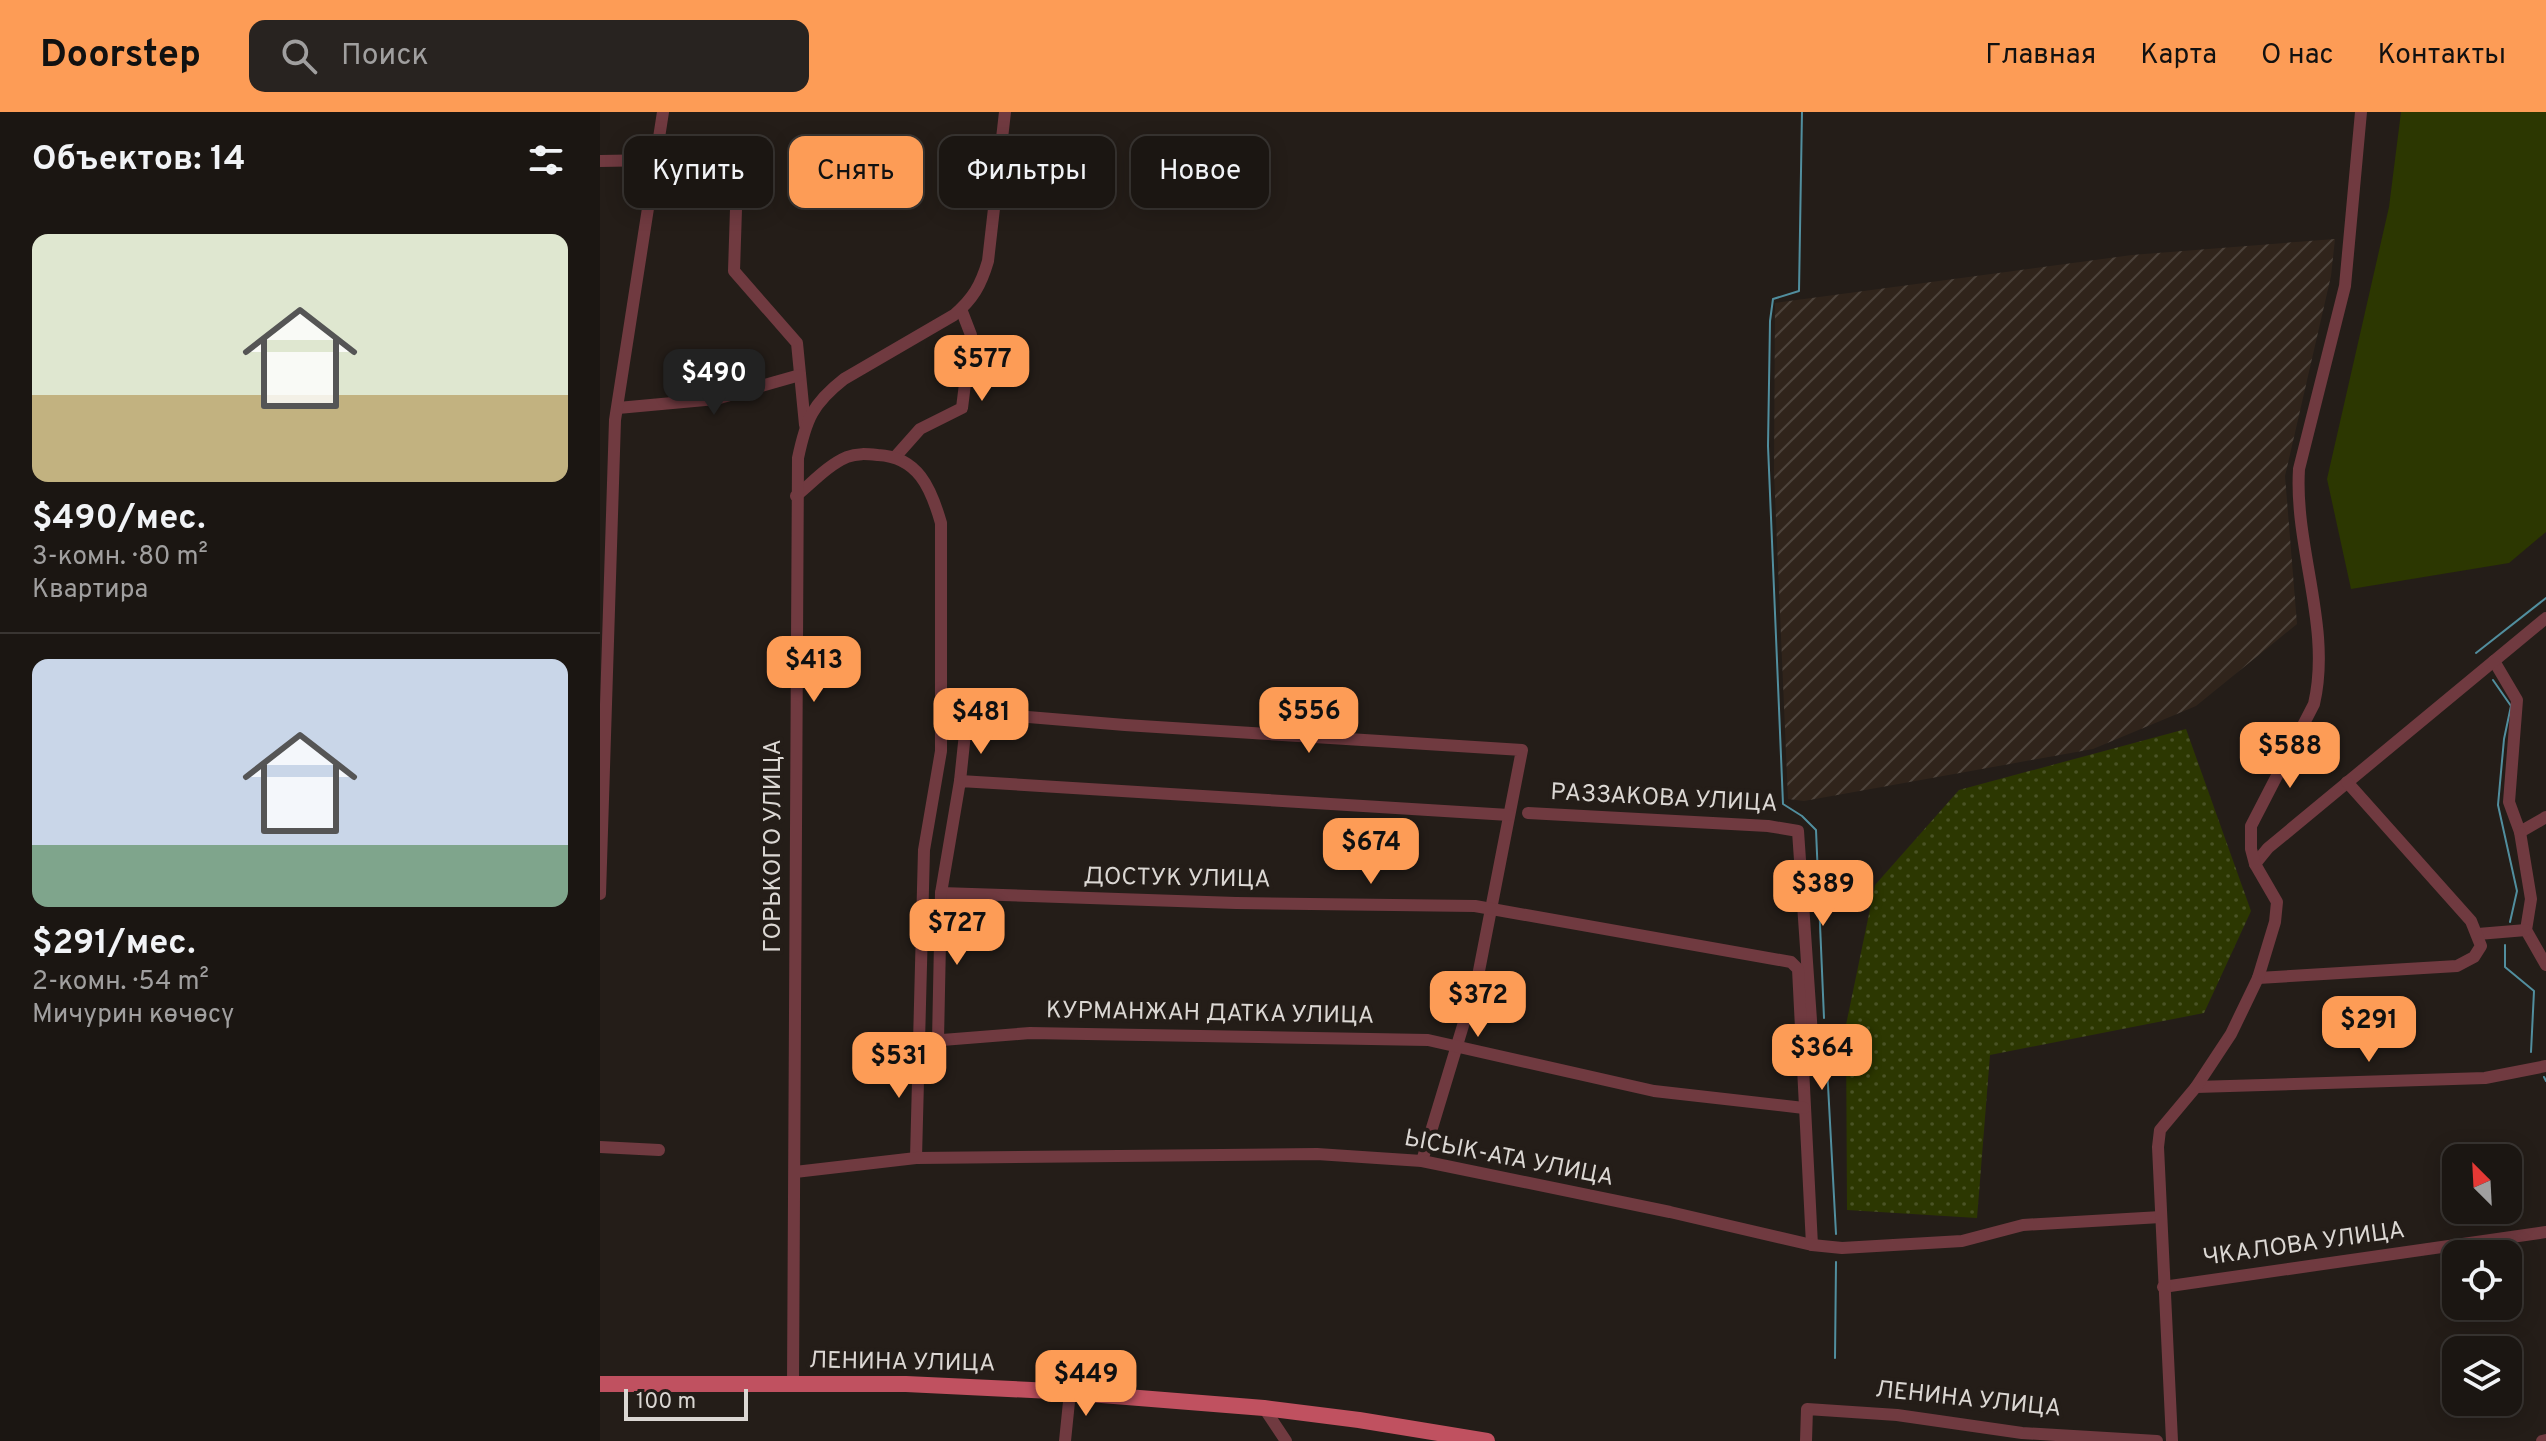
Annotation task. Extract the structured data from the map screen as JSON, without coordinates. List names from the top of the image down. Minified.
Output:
{"streets":{"main road":["ЛЕНИНА УЛИЦА"],"street":["РАЗЗАКОВА УЛИЦА","ГОРЬКОГО УЛИЦА","ДОСТУК УЛИЦА","КУРМАНЖАН ДАТКА УЛИЦА","ЫСЫК-АТА УЛИЦА","ЧКАЛОВА УЛИЦА"]},"crossings":[["РАЗЗАКОВА УЛИЦА","ДОСТУК УЛИЦА"],["РАЗЗАКОВА УЛИЦА","КУРМАНЖАН ДАТКА УЛИЦА"],["РАЗЗАКОВА УЛИЦА","ЫСЫК-АТА УЛИЦА"],["ГОРЬКОГО УЛИЦА","ЫСЫК-АТА УЛИЦА"],["ГОРЬКОГО УЛИЦА","ЛЕНИНА УЛИЦА"]],"scale_bar":"100 m","north":"top left","page":{"header":"Doorstep","search":"Поиск","nav":["Главная","Карта","О нас","Контакты"],"heading":"Объектов: 14","chip":["Купить","Снять","Фильтры","Новое"],"list":[{"name":"$490/мес.","note":"3-комн. · 80 m² · Квартира"},{"name":"$291/мес.","note":"2-комн. · 54 m² · Мичурин көчөсү"}],"price":["$577","$490","$413","$556","$481","$588","$674","$389","$727","$372","$291","$364","$531","$449"],"scale":"100 m"}}
